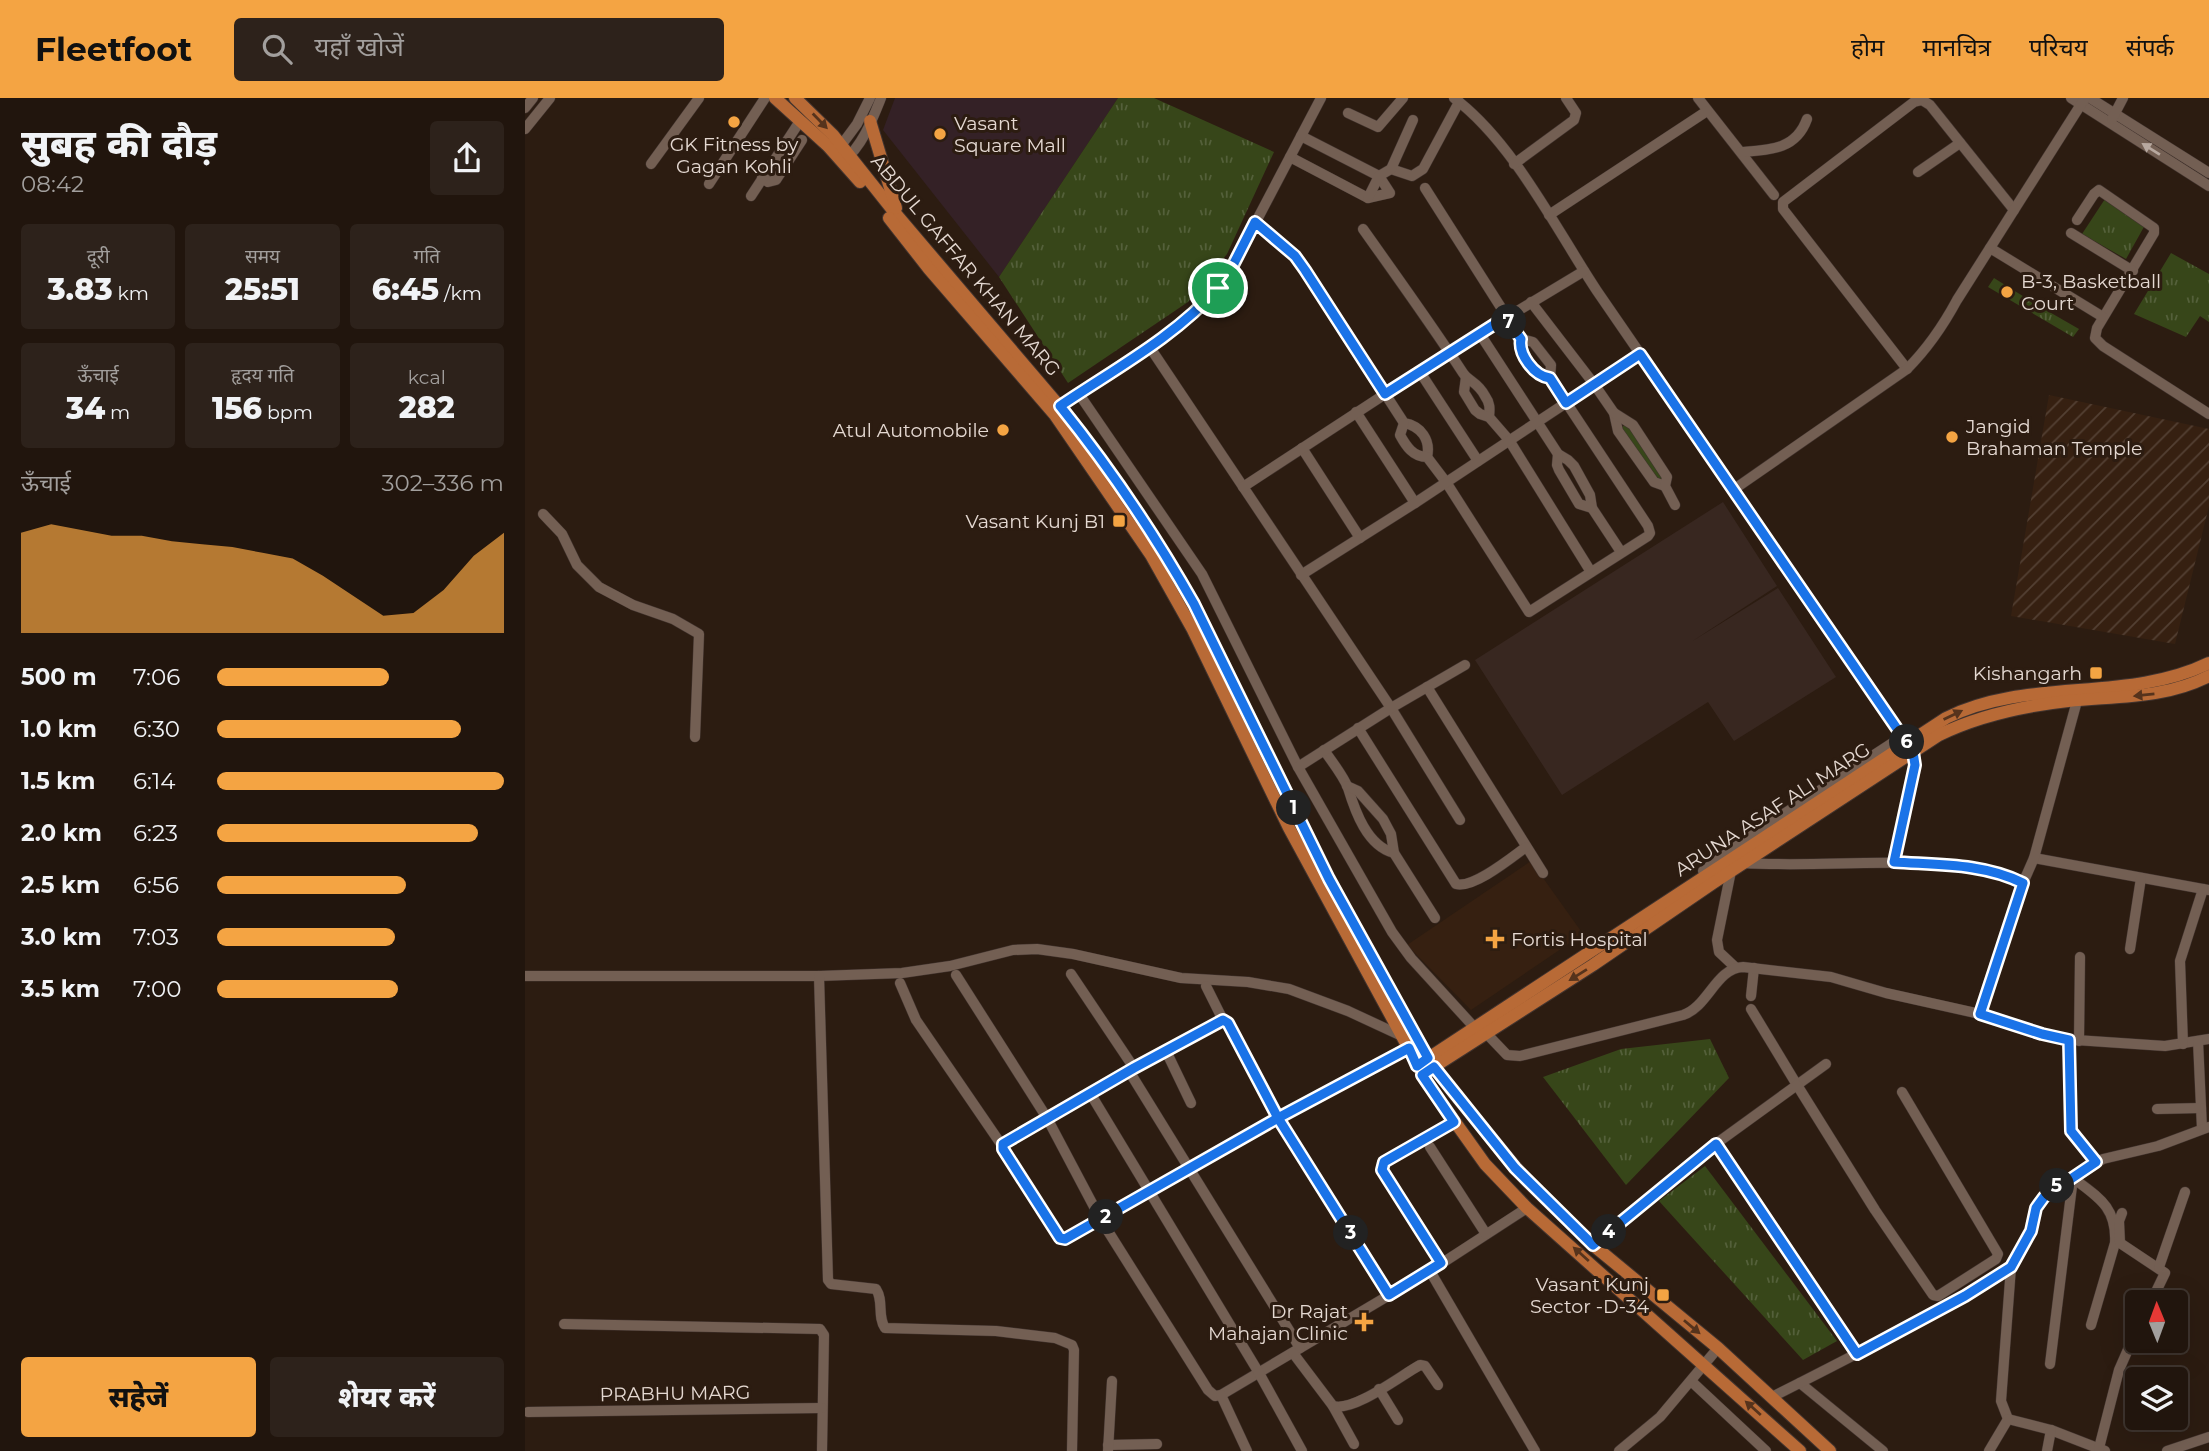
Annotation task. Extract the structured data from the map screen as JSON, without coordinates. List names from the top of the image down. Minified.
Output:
{"streets":{"main road":["ABDUL GAFFAR KHAN MARG","ARUNA ASAF ALI MARG"],"street":["PRABHU MARG"]},"crossings":[["ABDUL GAFFAR KHAN MARG","ARUNA ASAF ALI MARG"]],"places":{"other":["GK Fitness by Gagan Kohli","Vasant Square Mall","B-3, Basketball Court","Atul Automobile","Jangid Brahaman Temple"],"transit":["Vasant Kunj B1","Kishangarh","Vasant Kunj Sector -D-34"],"health":["Fortis Hospital","Dr Rajat Mahajan Clinic"]},"north":"top","page":{"header":"Fleetfoot","search":"यहाँ खोजें","nav":["होम","मानचित्र","परिचय","संपर्क"],"heading":["सुबह की दौड़","08:42"],"stats":[["दूरी","3.83 km"],["समय","25:51"],["गति","6:45 /km"],["ऊँचाई","34 m"],["हृदय गति","156 bpm"],["kcal","282"]],"pins":["7","6","1","5","2","4","3"],"chart":["ऊँचाई","302–336 m"],"list":[{"name":"500 m","note":"7:06"},{"name":"1.0 km","note":"6:30"},{"name":"1.5 km","note":"6:14"},{"name":"2.0 km","note":"6:23"},{"name":"2.5 km","note":"6:56"},{"name":"3.0 km","note":"7:03"},{"name":"3.5 km","note":"7:00"}],"buttons":["सहेजें","शेयर करें"]}}
